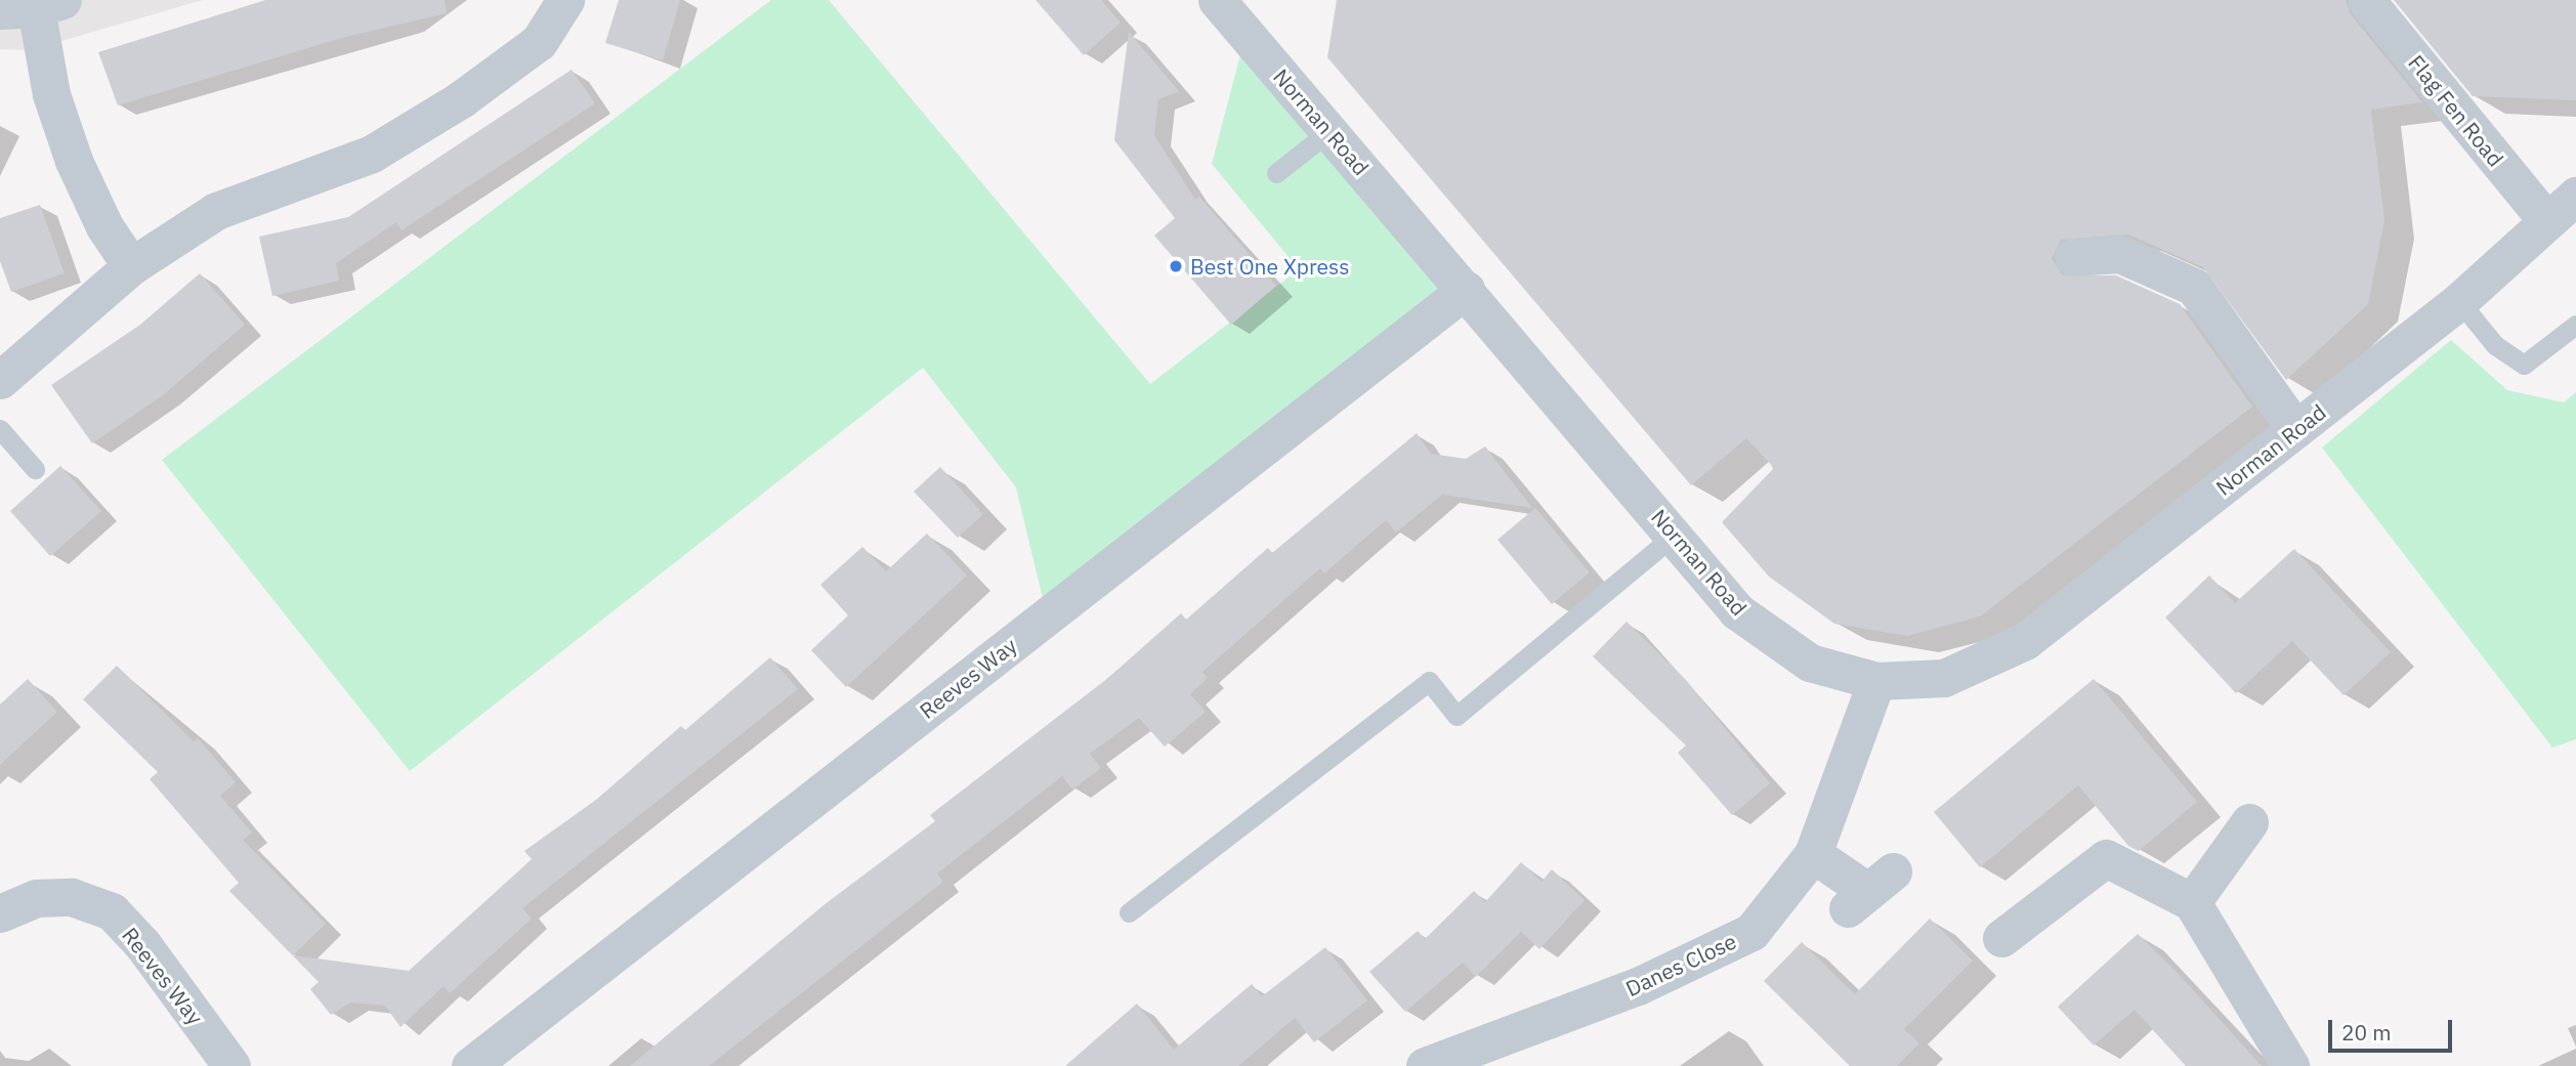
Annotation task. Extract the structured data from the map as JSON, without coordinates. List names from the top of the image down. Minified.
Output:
{"streets":{"street":["Flag Fen Road","Norman Road","Reeves Way","Danes Close"]},"crossings":[["Flag Fen Road","Norman Road"],["Norman Road","Reeves Way"],["Norman Road","Danes Close"]],"places":["Best One Xpress"],"scale_bar":"20 m"}
